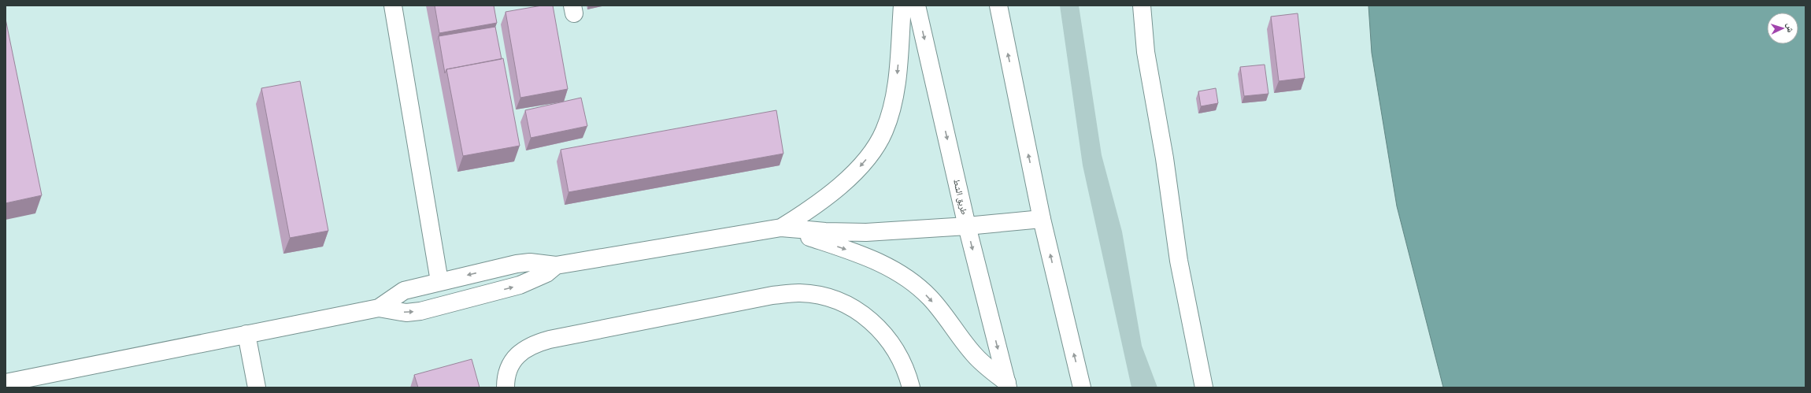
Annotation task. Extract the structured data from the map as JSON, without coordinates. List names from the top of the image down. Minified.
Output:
{"streets":{"main road":["طريق الشط"]},"north":"right"}
